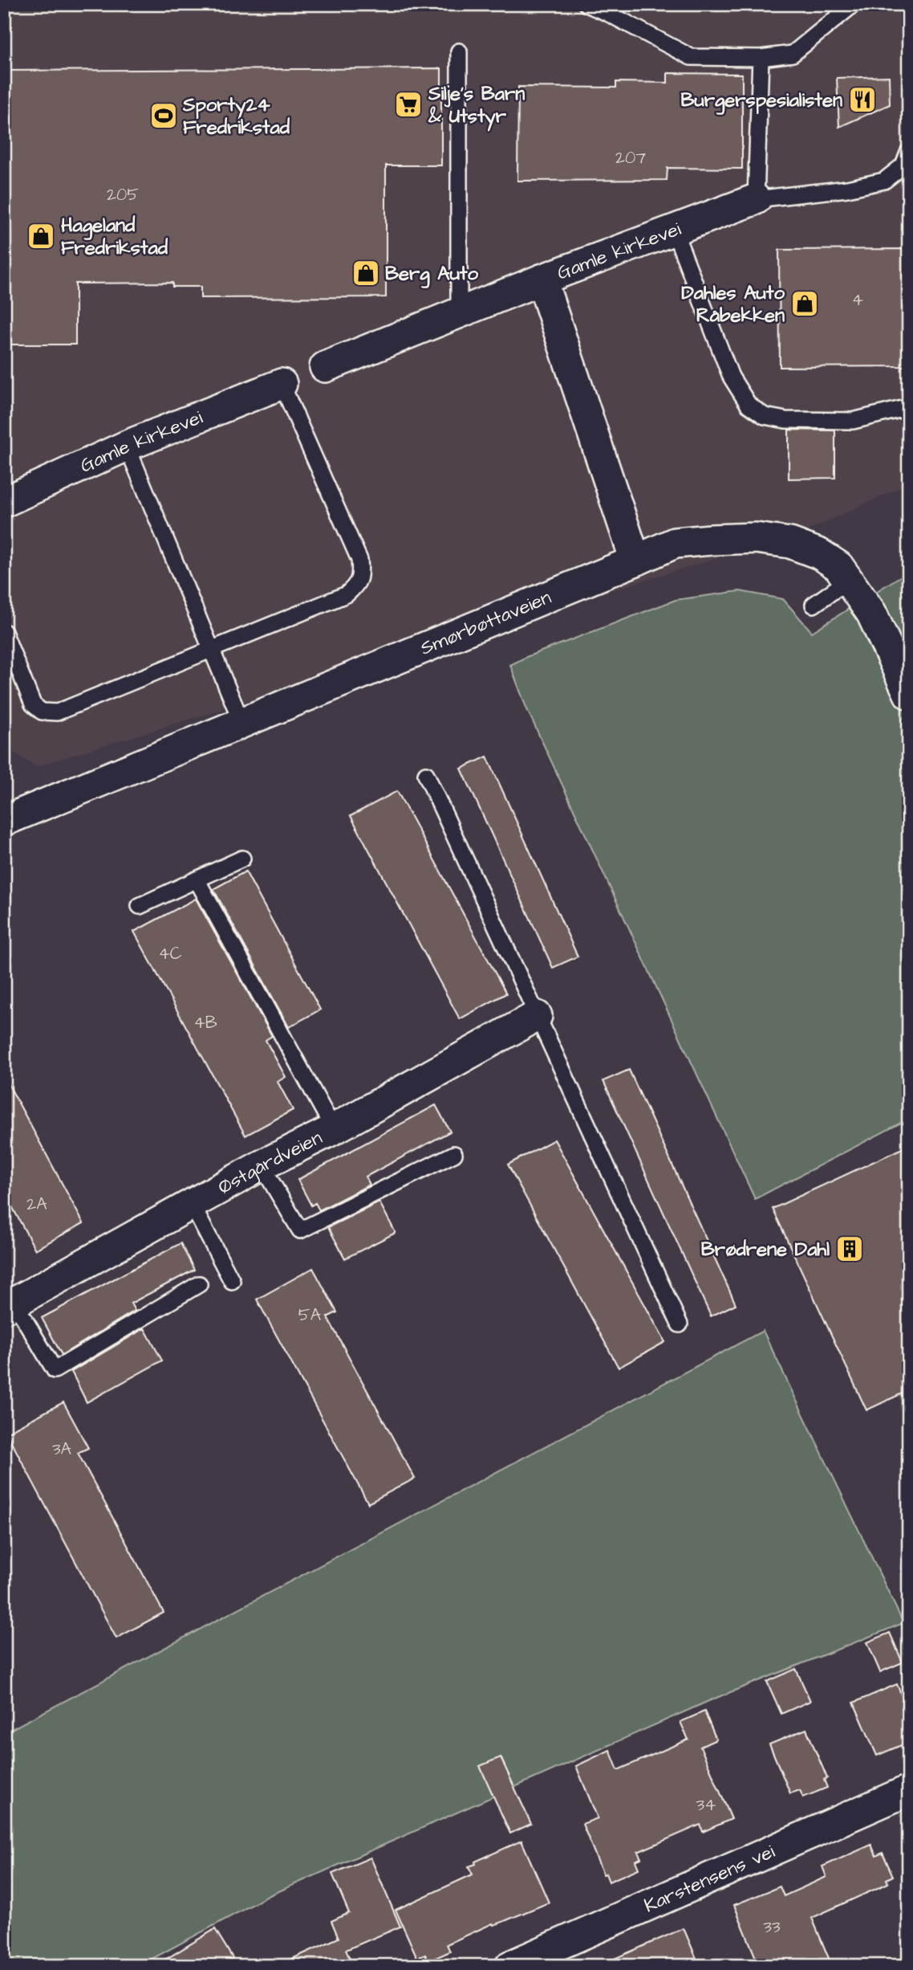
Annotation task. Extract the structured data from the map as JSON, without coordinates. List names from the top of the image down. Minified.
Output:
{"streets":{"street":["Gamle kirkevei","Smørbøttaveien","Østgårdveien","Karstensens vei"]},"places":{"restaurant":["Burgerspesialisten"],"supermarket":["Silje's Barn & Utstyr"],"sports":["Sporty24 Fredrikstad"],"shop":["Hageland Fredrikstad","Berg Auto","Dahles Auto Råbekken"],"building":["Brødrene Dahl"]},"house_numbers":["207","205","4","4C","4B","2A","5A","3A","34","33"]}
